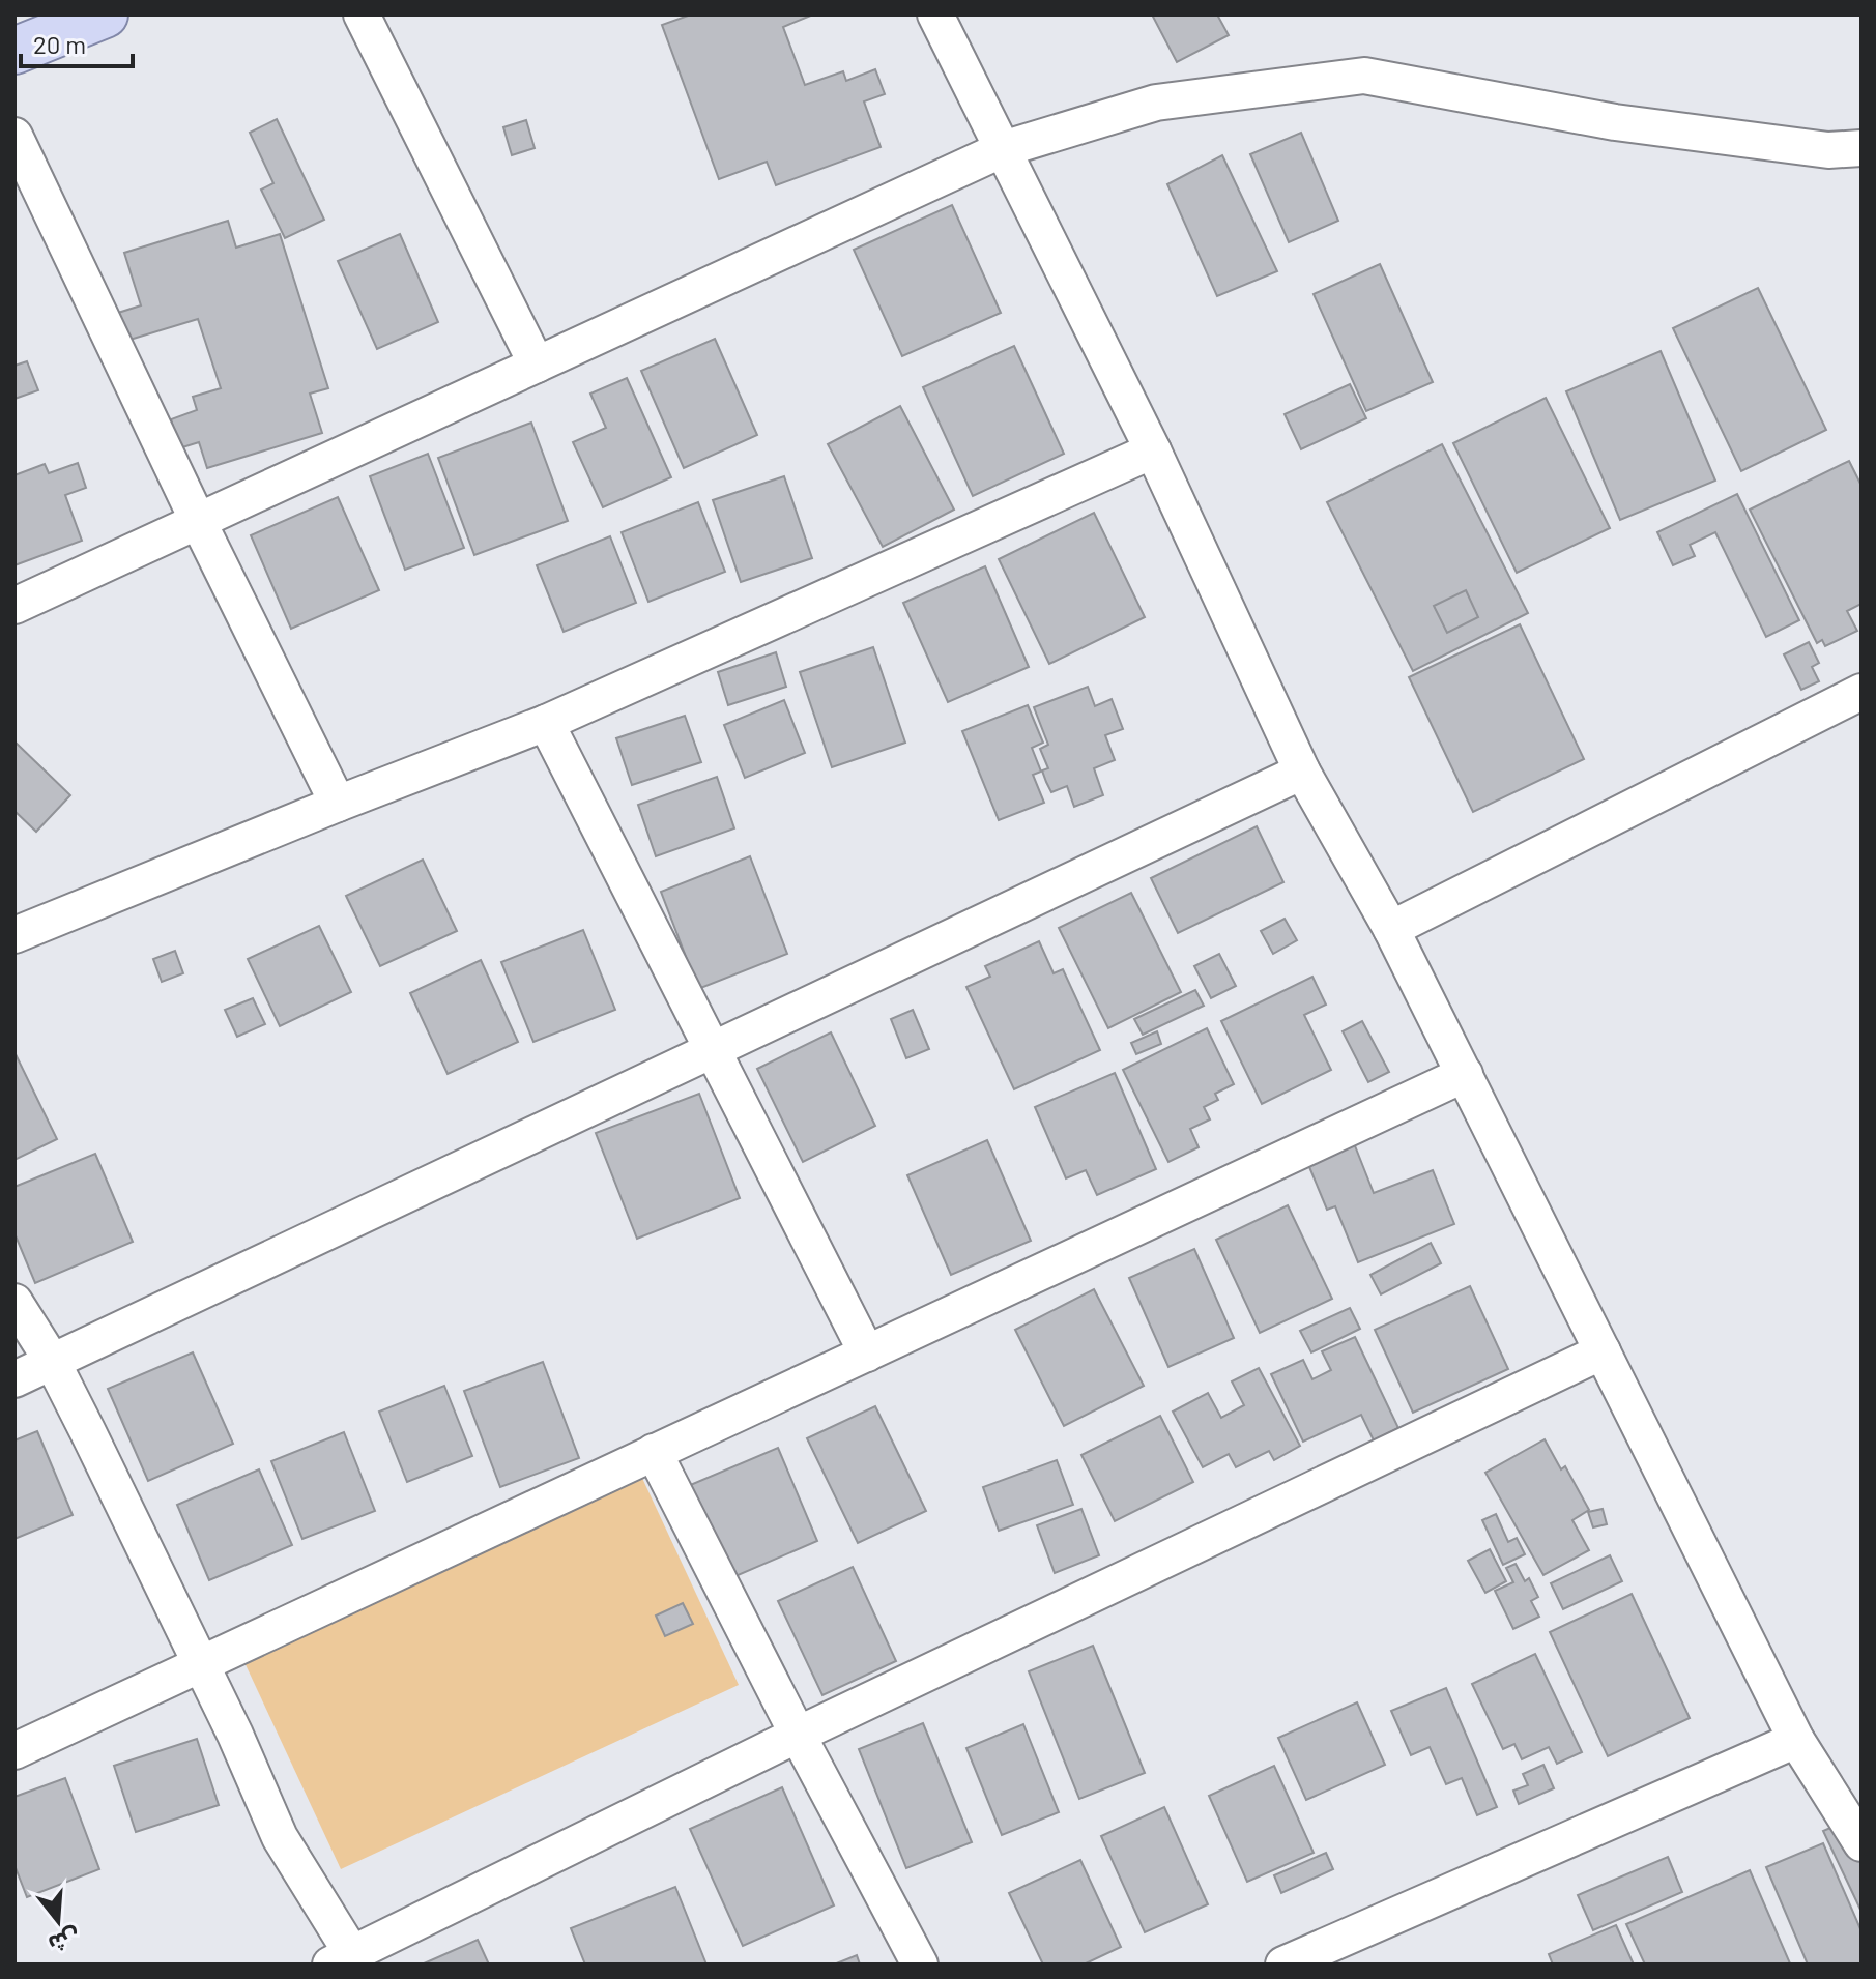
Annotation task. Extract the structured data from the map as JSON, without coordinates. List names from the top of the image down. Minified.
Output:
{"scale_bar":"20 m","north":"bottom"}
